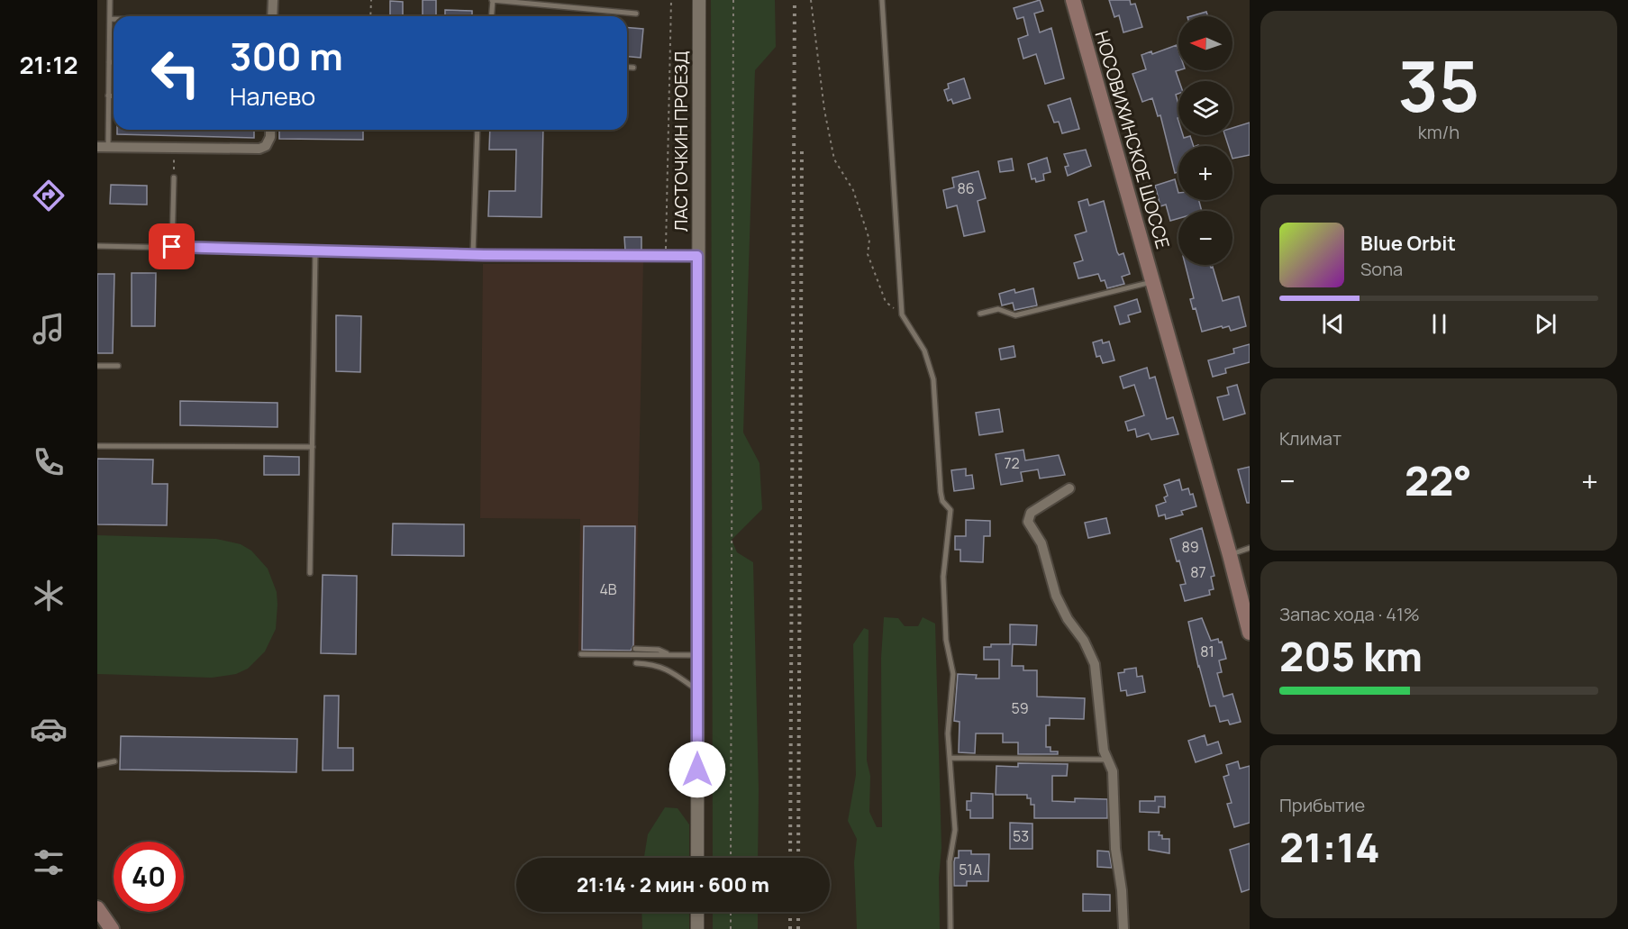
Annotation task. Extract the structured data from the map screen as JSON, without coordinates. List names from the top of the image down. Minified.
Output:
{"streets":{"main road":["НОСОВИХИНСКОЕ ШОССЕ"],"street":["ЛАСТОЧКИН ПРОЕЗД"]},"house_numbers":["86","72","89","87","4В","81","59","53","51А"],"north":"left","page":{"tabs":"21:12","tile":[["35","km/h"],"Климат",["Запас хода · 41%","205 km"],["Прибытие","21:14"]],"map_buttons":["+","−"],"turn":["300 m","Налево"],"song":["Blue Orbit","Sona"],"heat":["−","22°","+"],"limit":"40","trip":"21:14 · 2 мин · 600 m"}}
